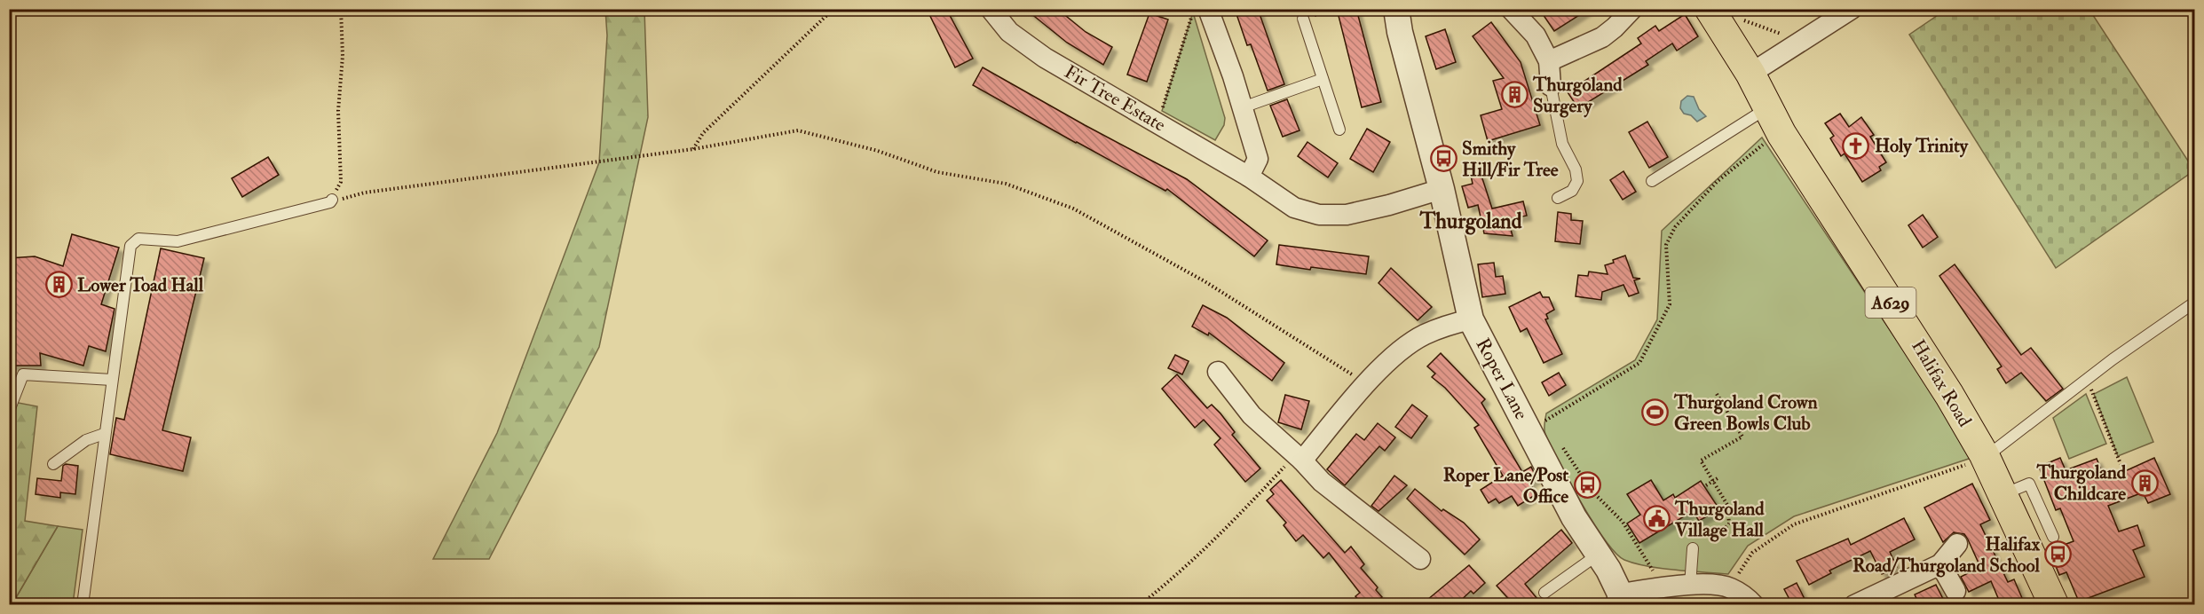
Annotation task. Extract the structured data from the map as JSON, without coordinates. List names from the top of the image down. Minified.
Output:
{"streets":{"highway":["A629","Halifax Road"],"street":["Fir Tree Estate","Roper Lane"]},"crossings":[["Fir Tree Estate","Roper Lane"]],"districts":["Thurgoland"],"places":{"building":["Thurgoland Surgery","Lower Toad Hall","Thurgoland Childcare"],"church":["Holy Trinity"],"bus stop":["Smithy Hill/Fir Tree","Roper Lane/Post Office","Halifax Road/Thurgoland School"],"sports":["Thurgoland Crown Green Bowls Club"],"public building":["Thurgoland Village Hall"]}}
